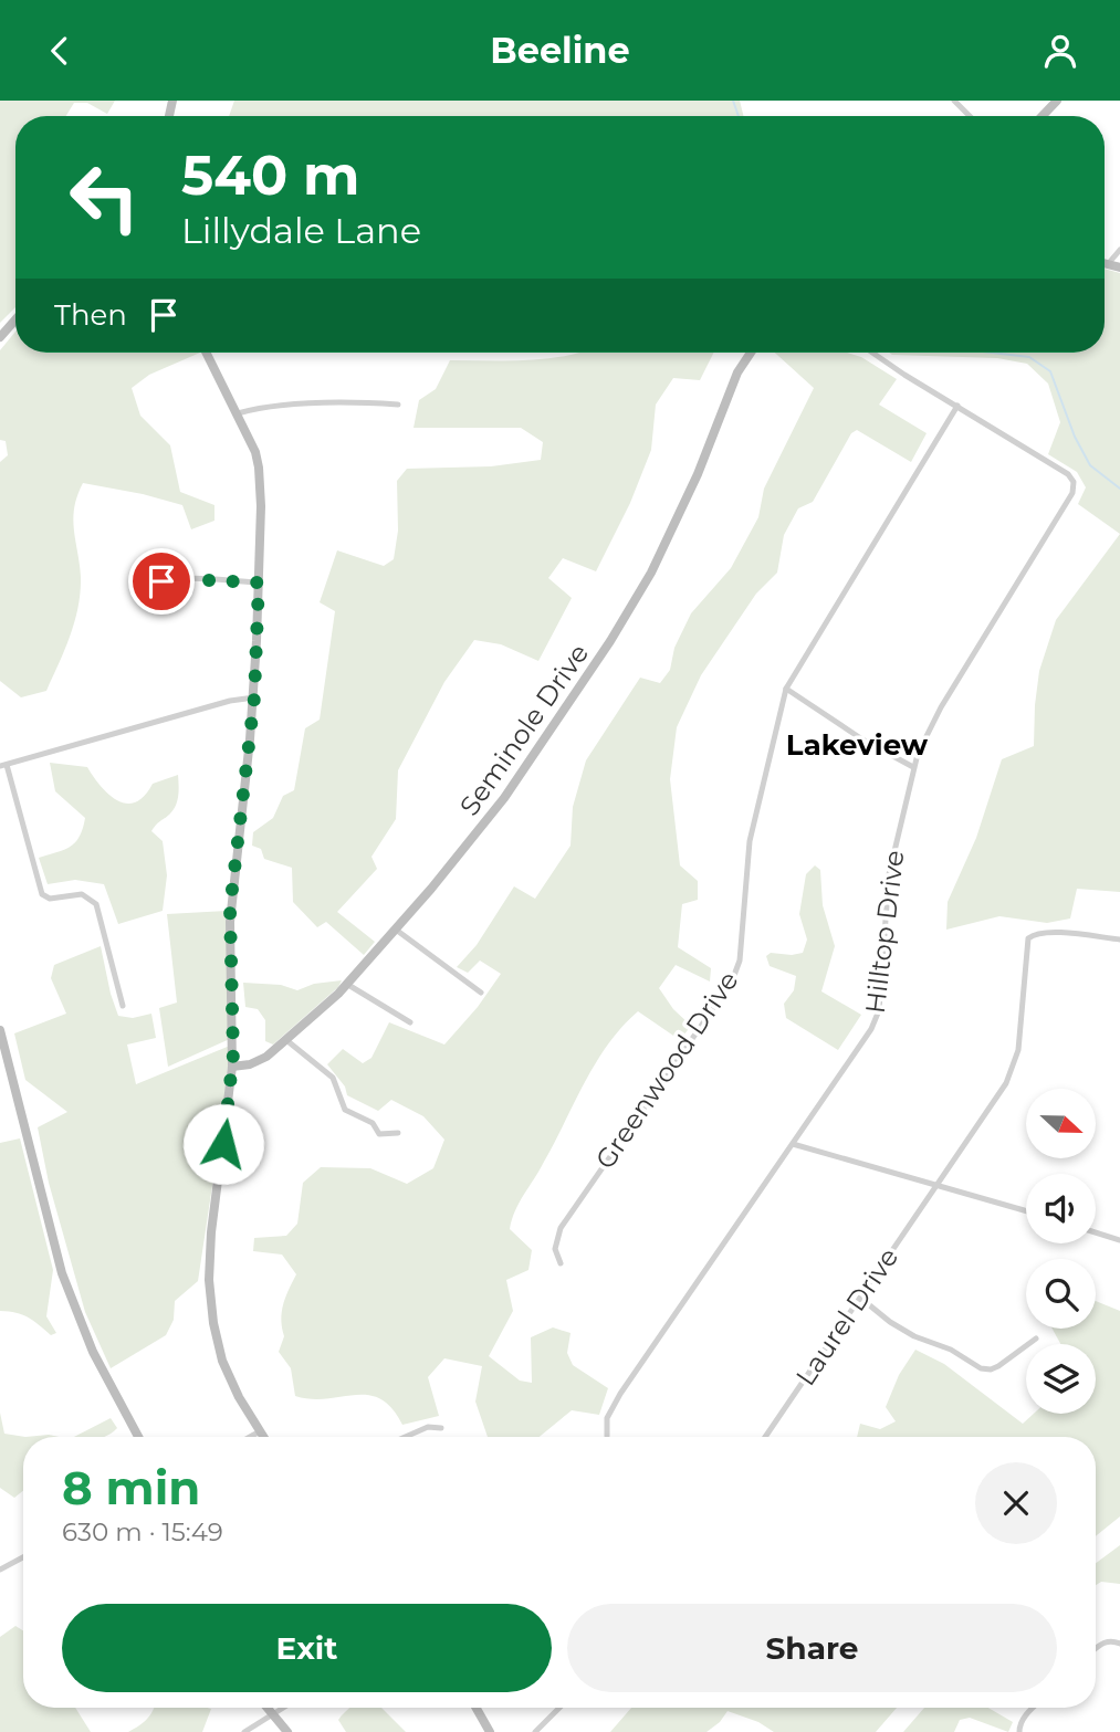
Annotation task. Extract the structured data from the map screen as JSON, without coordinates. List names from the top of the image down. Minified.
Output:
{"streets":{"street":["Seminole Drive","Hilltop Drive","Greenwood Drive","Laurel Drive"]},"crossings":[["Hilltop Drive","Greenwood Drive"]],"districts":["Lakeview"],"north":"right","page":{"header":"Beeline","turn":["540 m","Lillydale Lane"],"then":"Then","heading":["8 min","630 m · 15:49"],"buttons":["Exit","Share"]}}
